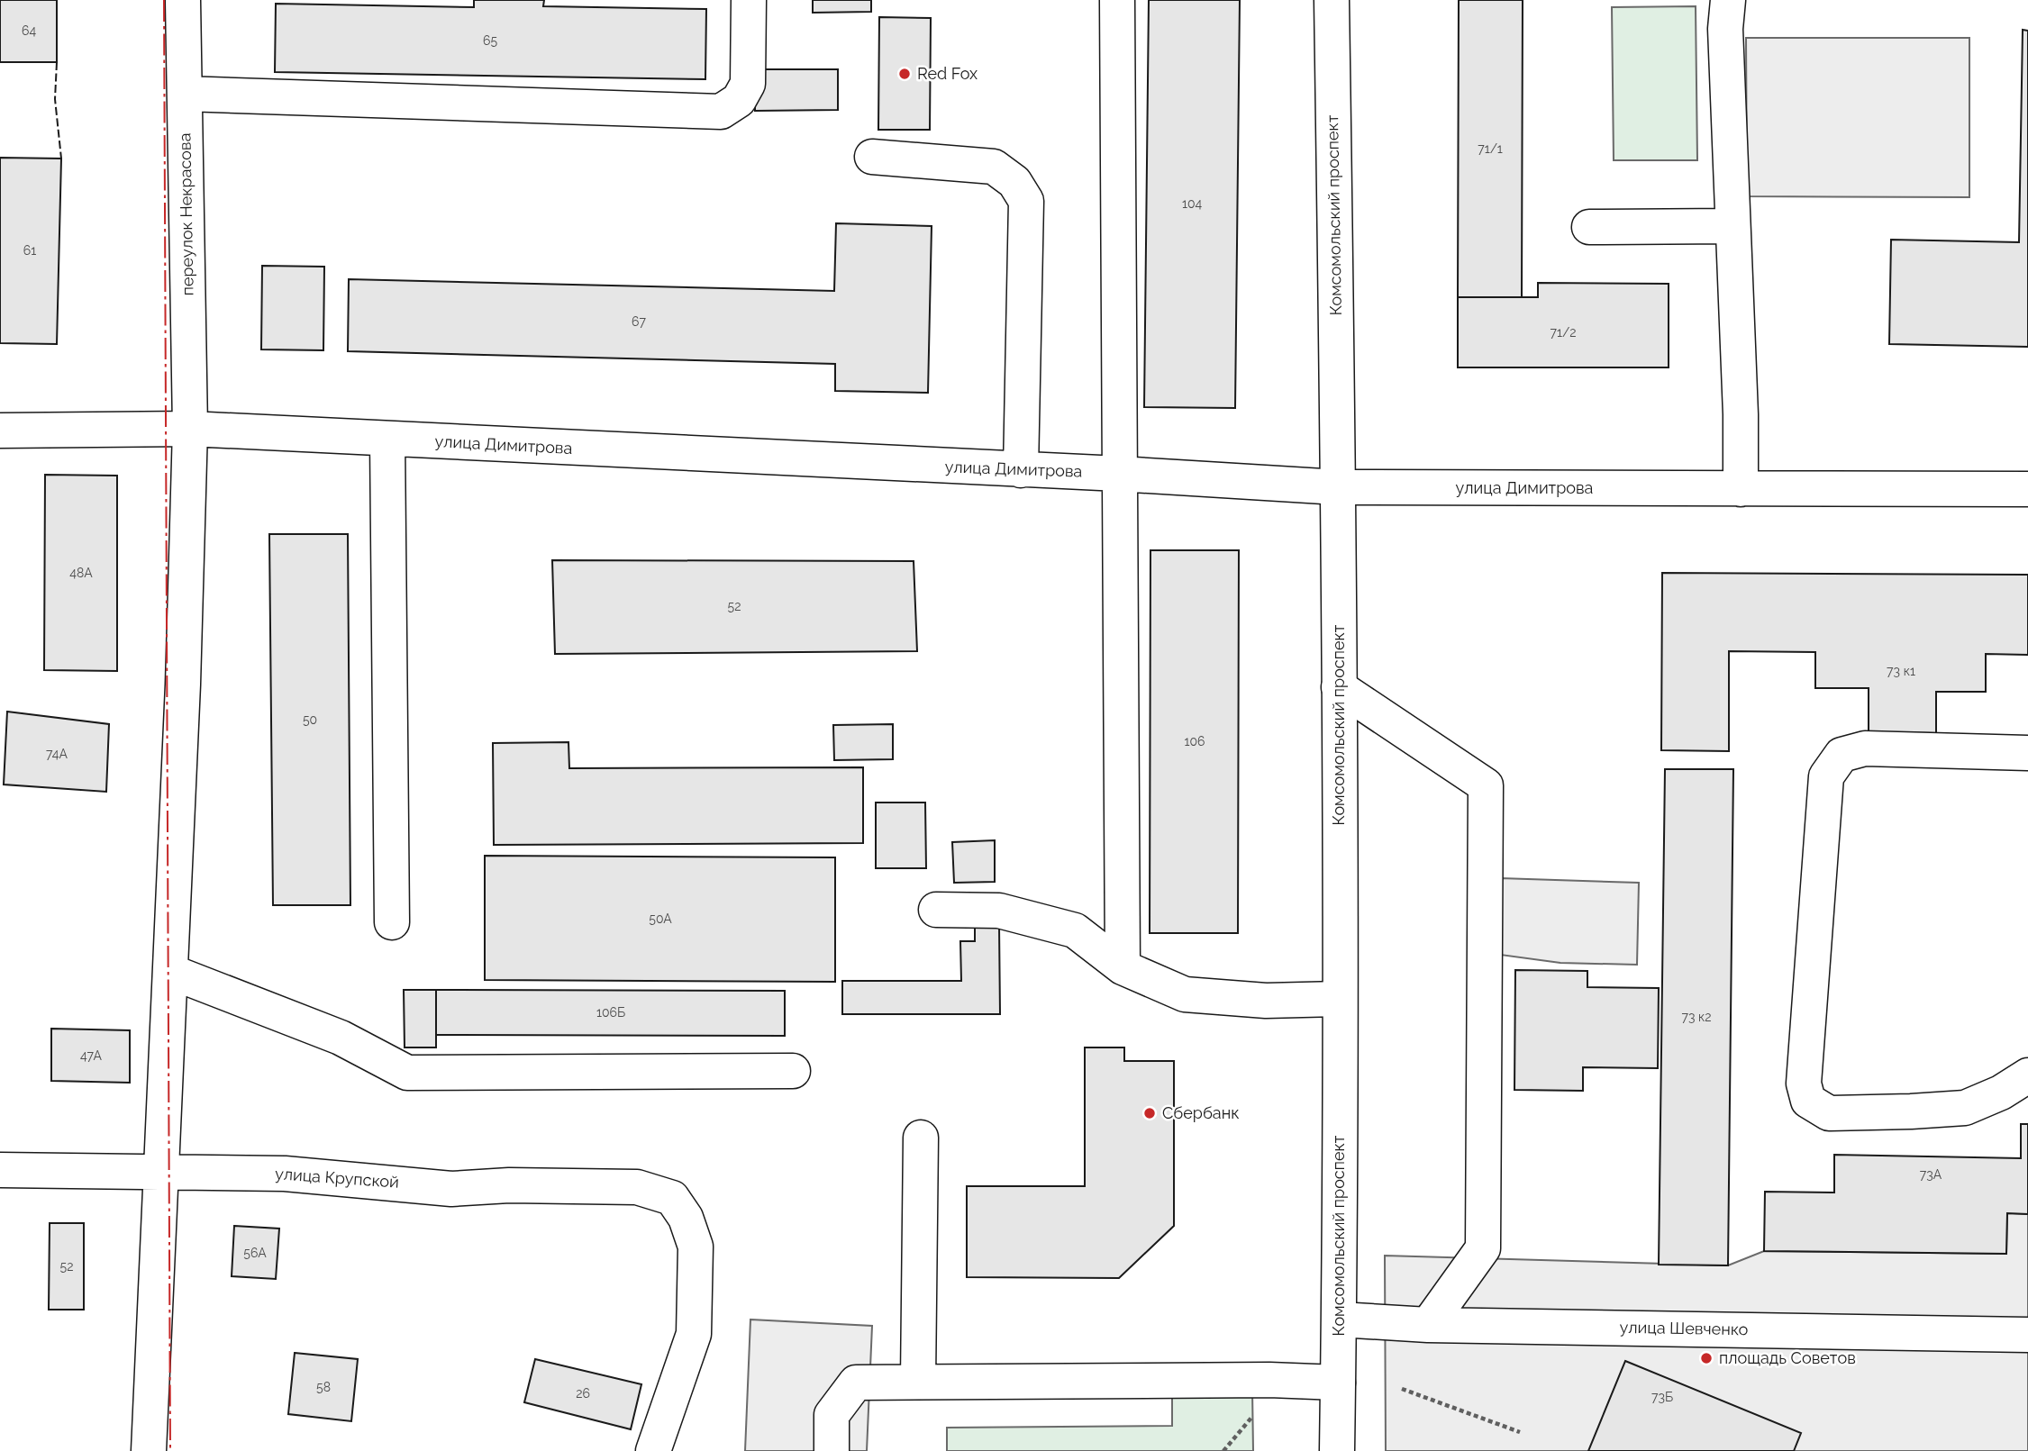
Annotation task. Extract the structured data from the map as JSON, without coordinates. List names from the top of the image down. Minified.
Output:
{"streets":{"street":["переулок Некрасова","Комсомольский проспект","улица Димитрова","улица Крупской","улица Шевченко"]},"crossings":[["переулок Некрасова","улица Димитрова"],["переулок Некрасова","улица Крупской"],["Комсомольский проспект","улица Димитрова"],["Комсомольский проспект","улица Шевченко"]],"places":["Red Fox","Сбербанк","площадь Советов"],"house_numbers":["64","65","71/1","104","61","67","71/2","48А","52","73 к1","50","106","74А","50А","106Б","73 к2","47А","73А","56А","52","58","26","73Б"]}
